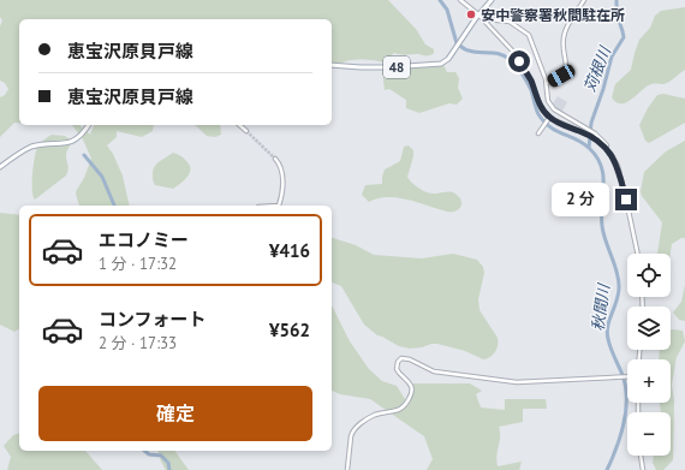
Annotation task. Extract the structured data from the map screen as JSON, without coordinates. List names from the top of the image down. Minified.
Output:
{"streets":{"main road":["48"]},"water":["苅根川","秋間川"],"places":["安中警察署秋間駐在所"],"page":{"banner":["恵宝沢原貝戸線","恵宝沢原貝戸線"],"bubble":"2 分","list":[{"name":"エコノミー","note":"1 分 · 17:32","value":"¥416"},{"name":"コンフォート","note":"2 分 · 17:33","value":"¥562"}],"map_buttons":["+","−"],"buttons":"確定"}}
